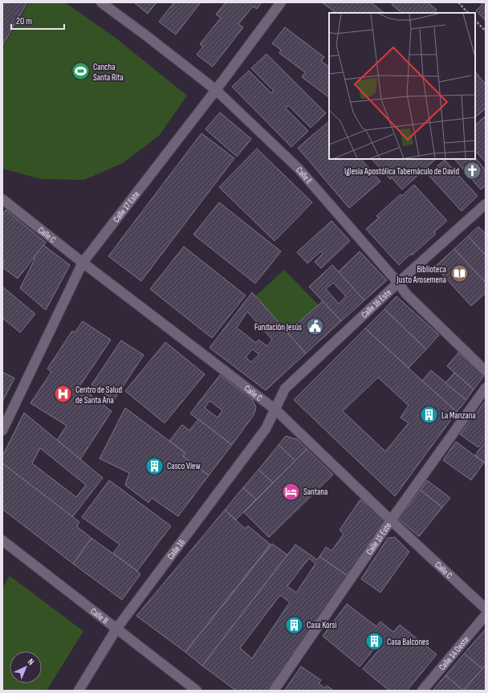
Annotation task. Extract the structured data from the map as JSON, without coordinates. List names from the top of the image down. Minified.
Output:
{"streets":{"street":["Calle E","Calle 17 Este","Calle C","Calle 16 Este","Calle 15 Este","Calle 16","Calle B","Calle 14 Oeste"]},"crossings":[["Calle E","Calle 17 Este"],["Calle E","Calle 16 Este"],["Calle 17 Este","Calle C"],["Calle C","Calle 16 Este"],["Calle C","Calle 15 Este"],["Calle C","Calle 16"],["Calle 16 Este","Calle 16"],["Calle 16","Calle B"]],"places":{"sports":["Cancha Santa Rita"],"church":["Iglesia Apostólica Tabernáculo de David"],"library":["Biblioteca Justo Arosemena"],"public building":["Fundación Jesús"],"hospital":["Centro de Salud de Santa Ana"],"building":["La Manzana","Casco View","Casa Korsi","Casa Balcones"],"hotel":["Santana"]},"scale_bar":"20 m","north":"top right"}
